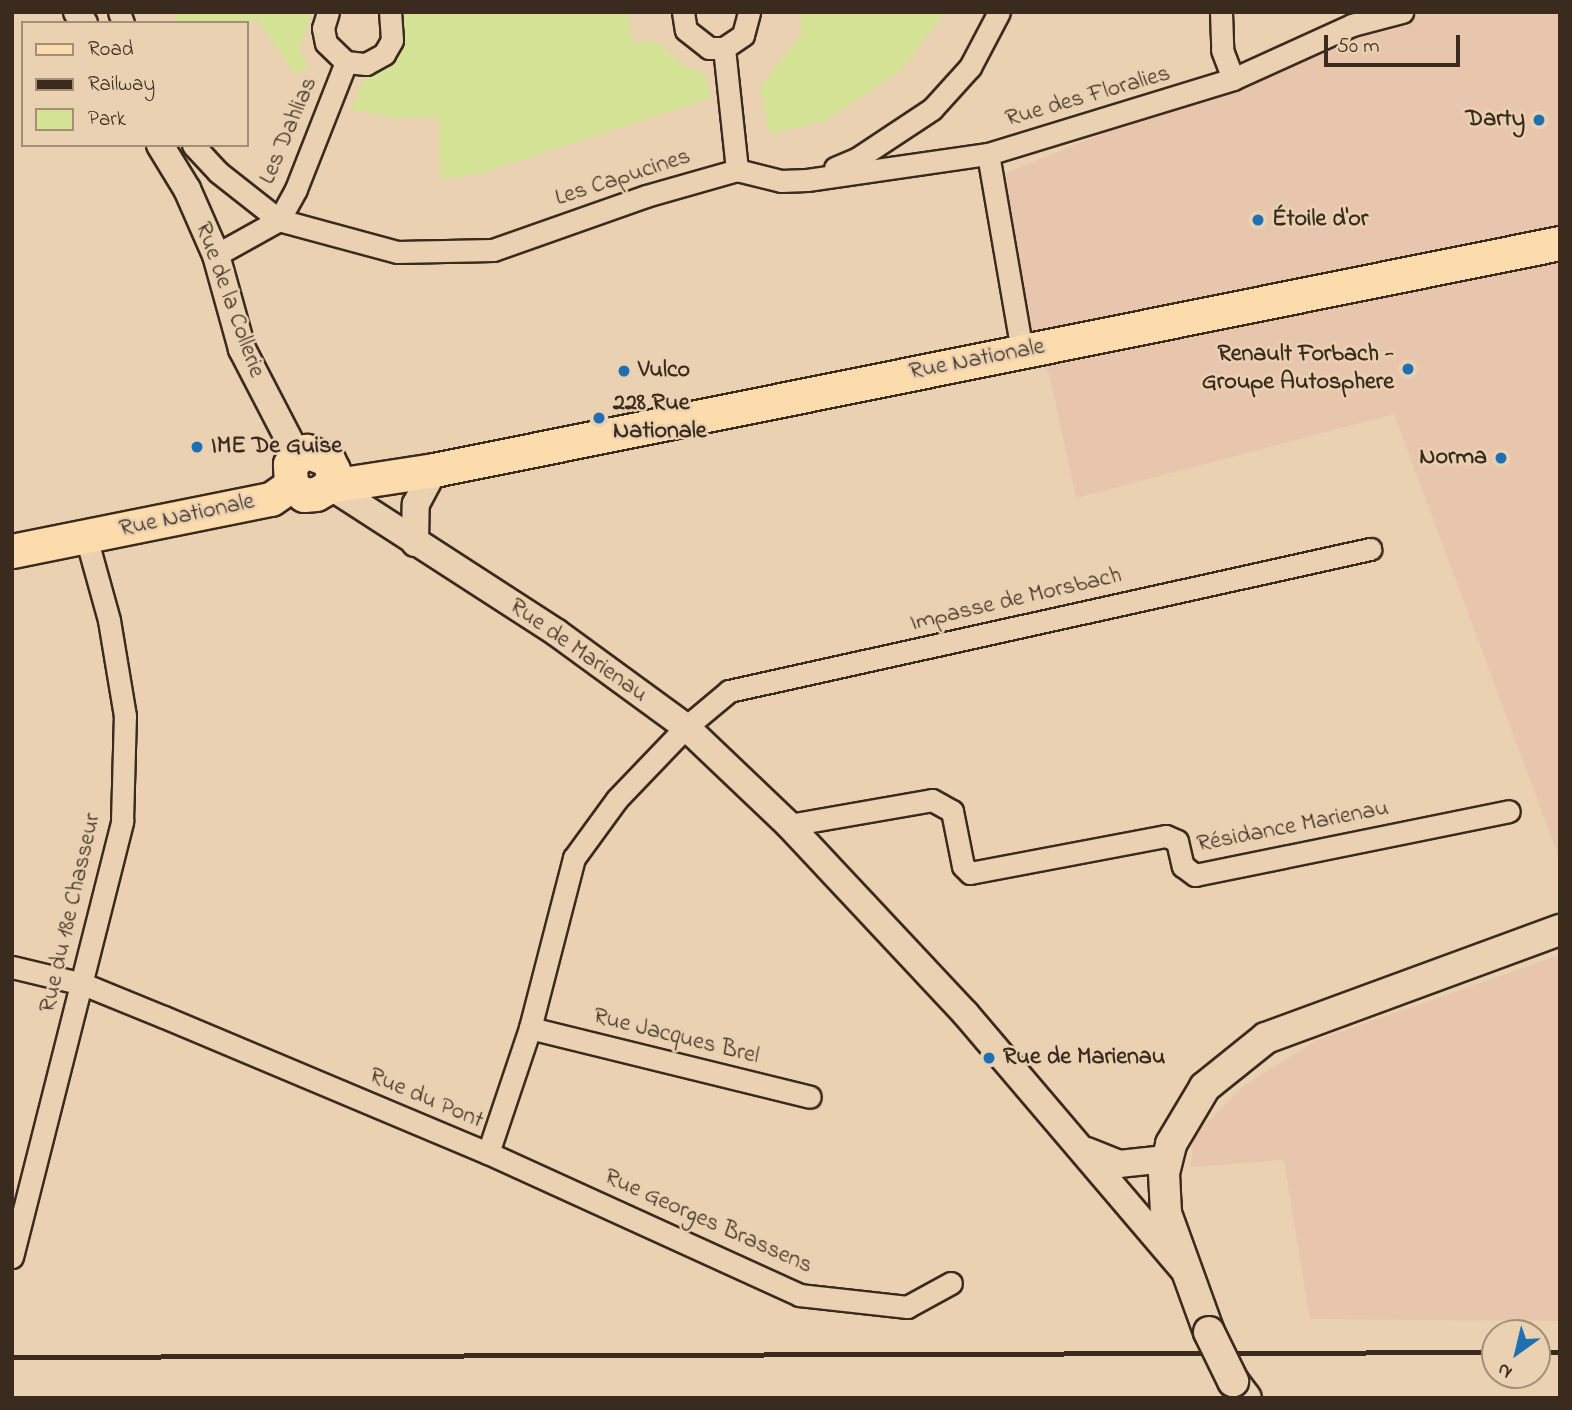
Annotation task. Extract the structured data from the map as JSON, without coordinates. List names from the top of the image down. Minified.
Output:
{"streets":{"main road":["Rue Nationale"],"street":["Rue des Floralies","Les Dahlias","Les Capucines","Rue de la Collerie","Impasse de Morsbach","Rue de Marienau","Résidance Marienau","Rue du 18e Chasseur","Rue Jacques Brel","Rue du Pont","Rue Georges Brassens"]},"crossings":[["Rue des Floralies","Les Capucines"],["Rue des Floralies","Rue Nationale"],["Les Dahlias","Les Capucines"],["Rue de la Collerie","Rue Nationale"],["Rue de la Collerie","Rue de Marienau"],["Rue Nationale","Rue de Marienau"],["Rue Nationale","Rue du 18e Chasseur"],["Impasse de Morsbach","Rue de Marienau"],["Impasse de Morsbach","Rue du Pont"],["Rue de Marienau","Résidance Marienau"],["Rue de Marienau","Rue du Pont"],["Rue du 18e Chasseur","Rue du Pont"],["Rue Jacques Brel","Rue du Pont"],["Rue du Pont","Rue Georges Brassens"]],"places":["Darty","Étoile d'or","Renault Forbach - Groupe Autosphere","Vulco","228 Rue Nationale","IME De Guise","Norma","Rue de Marienau"],"legend":["Road","Railway","Park"],"scale_bar":"50 m","north":"bottom left"}
